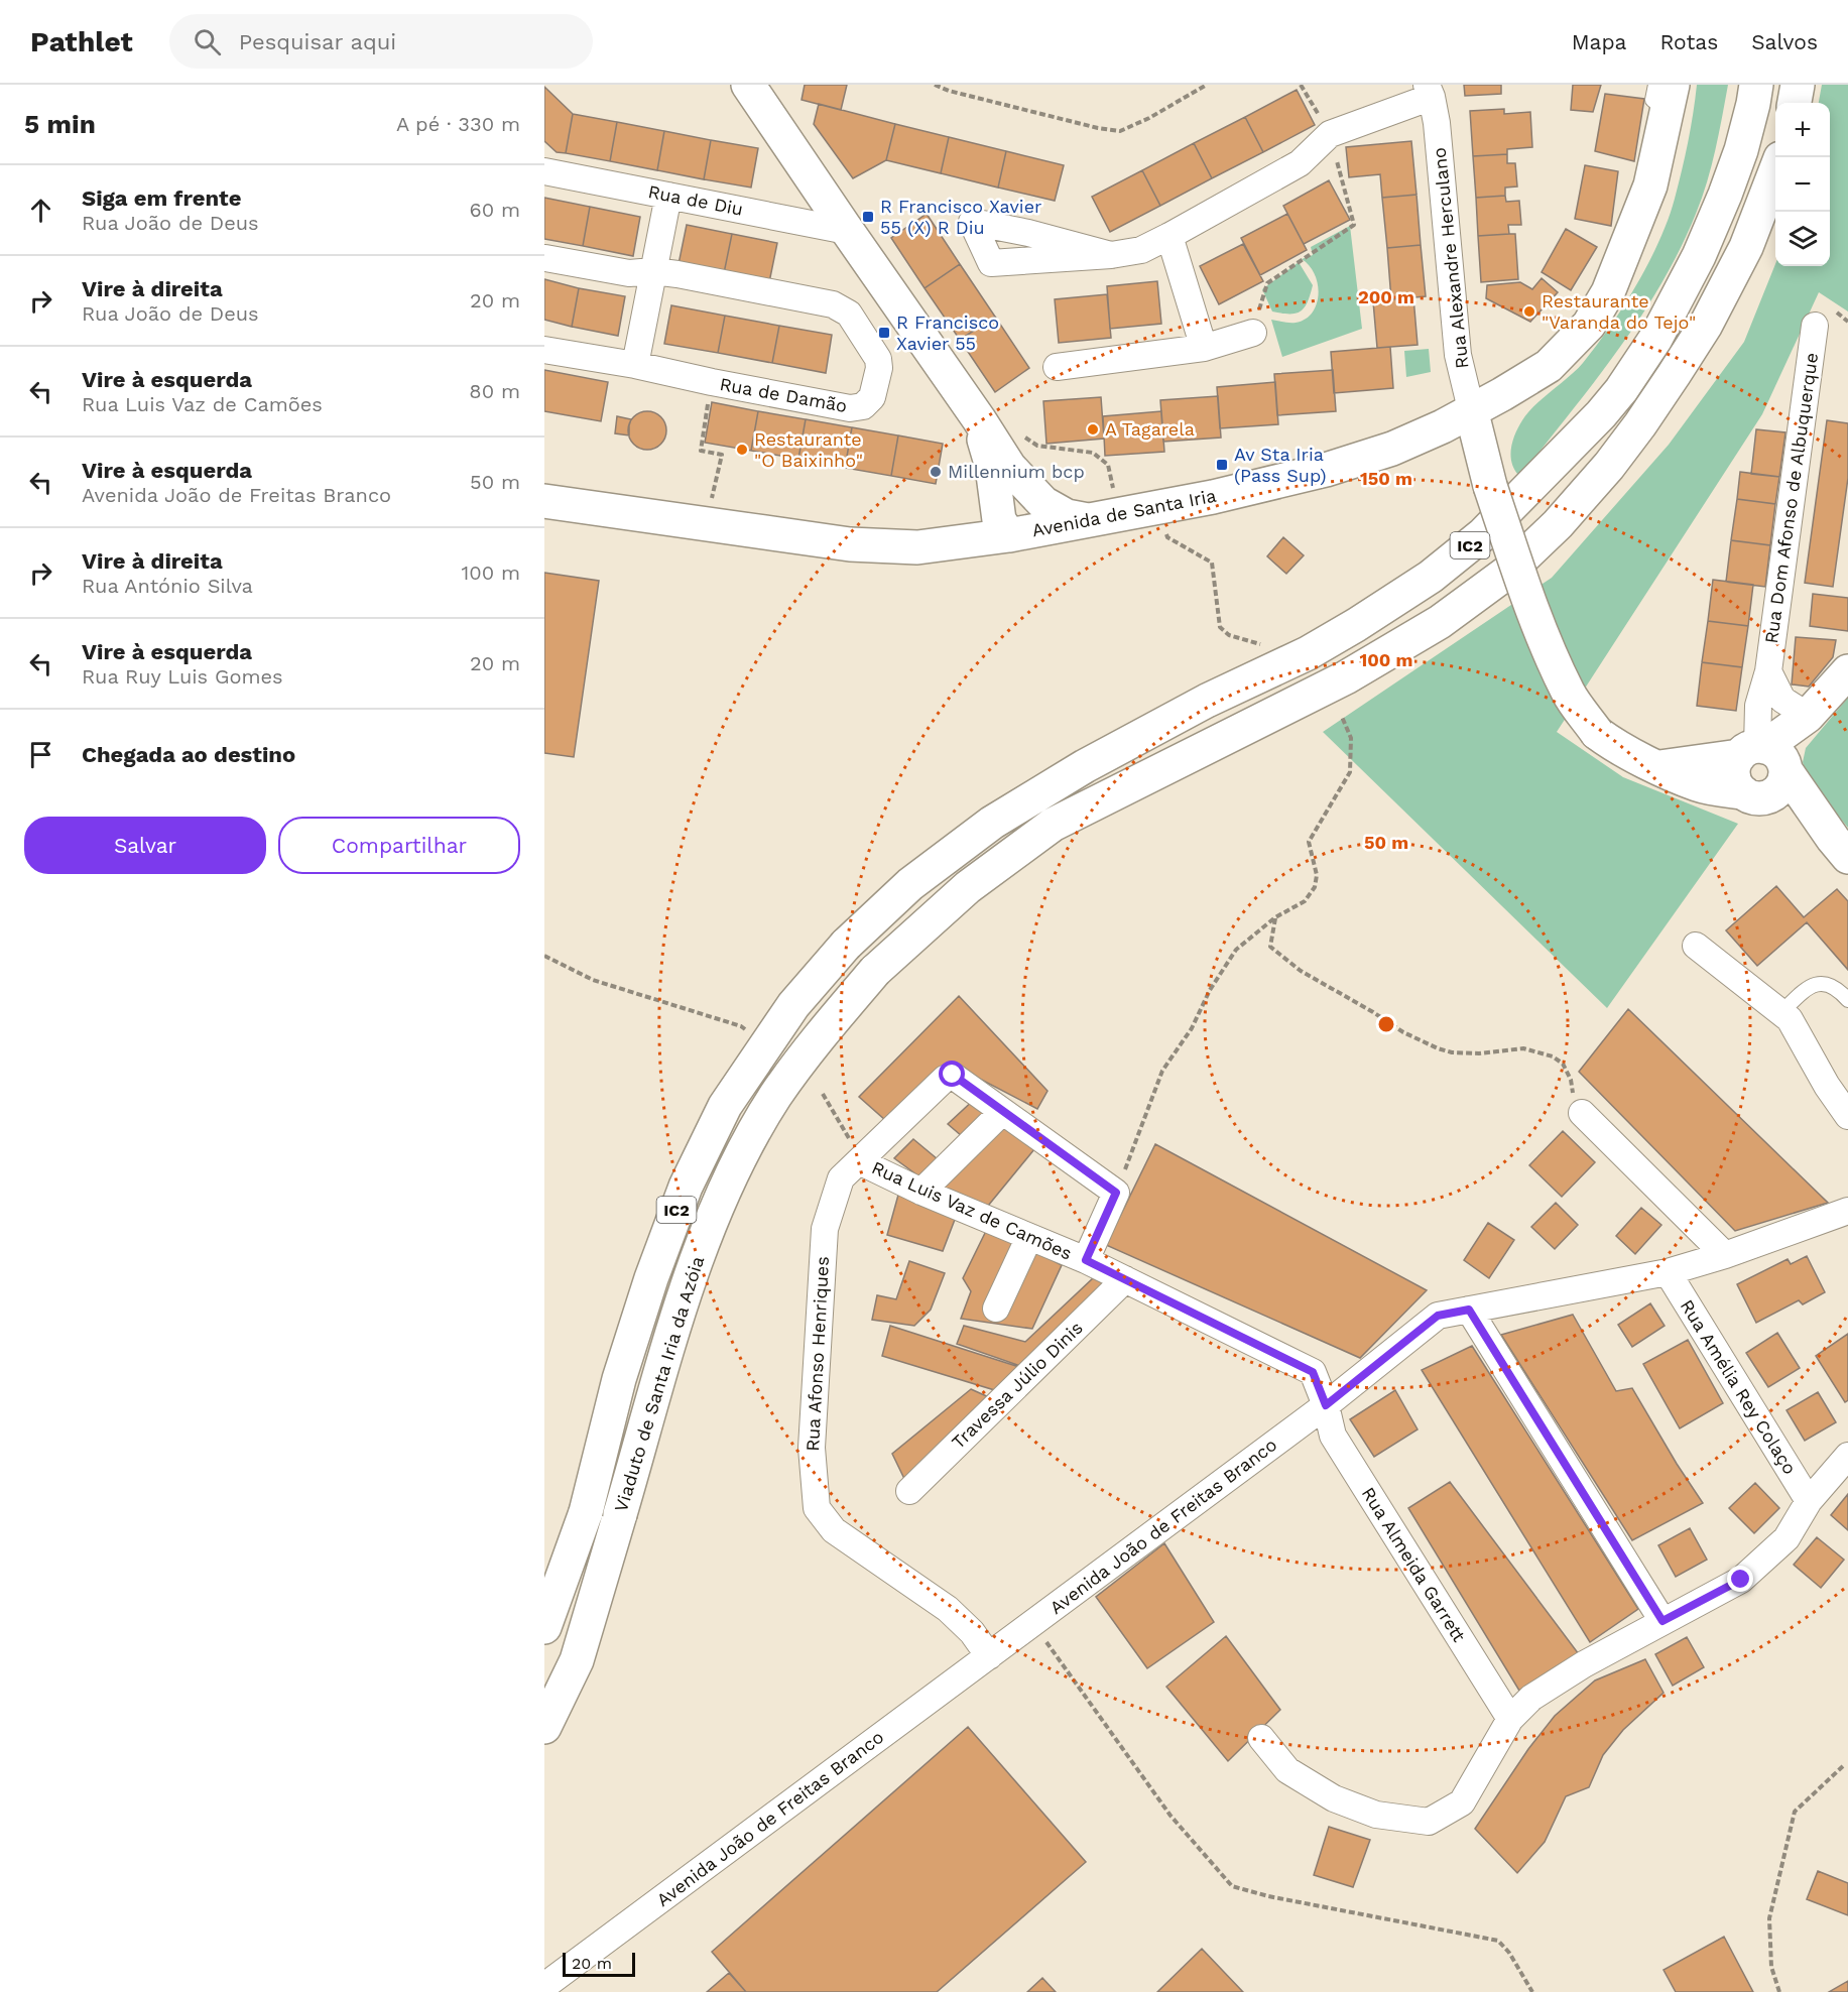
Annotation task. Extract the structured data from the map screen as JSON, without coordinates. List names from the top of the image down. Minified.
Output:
{"streets":{"main road":["Rua Alexandre Herculano","Avenida de Santa Iria","IC2","Viaduto de Santa Iria da Azóia"],"street":["Rua de Diu","Rua de Damão","Rua Dom Afonso de Albuquerque","Rua Luis Vaz de Camões","Rua Afonso Henriques","Travessa Júlio Dinis","Rua Amélia Rey Colaço","Avenida João de Freitas Branco","Rua Almeida Garrett"]},"crossings":[["Rua Alexandre Herculano","Avenida de Santa Iria"],["Rua Luis Vaz de Camões","Rua Afonso Henriques"],["Rua Luis Vaz de Camões","Travessa Júlio Dinis"],["Rua Luis Vaz de Camões","Avenida João de Freitas Branco"],["Rua Luis Vaz de Camões","Rua Almeida Garrett"],["Rua Afonso Henriques","Avenida João de Freitas Branco"],["Rua Amélia Rey Colaço","Avenida João de Freitas Branco"],["Avenida João de Freitas Branco","Rua Almeida Garrett"]],"places":{"transit":["R Francisco Xavier 55 (X) R Diu","R Francisco Xavier 55","Av Sta Iria (Pass Sup)"],"other":["Restaurante \"Varanda do Tejo\"","A Tagarela","Restaurante \"O Baixinho\"","Millennium bcp"]},"scale_bar":"20 m","page":{"header":"Pathlet","search":"Pesquisar aqui","nav":["Mapa","Rotas","Salvos"],"heading":["5 min","A pé · 330 m"],"map_buttons":["+","−"],"list":[["Siga em frente","Rua João de Deus","60 m"],["Vire à direita","Rua João de Deus","20 m"],["Vire à esquerda","Rua Luis Vaz de Camões","80 m"],["Vire à esquerda","Avenida João de Freitas Branco","50 m"],["Vire à direita","Rua António Silva","100 m"],["Vire à esquerda","Rua Ruy Luis Gomes","20 m"],"Chegada ao destino"],"buttons":["Salvar","Compartilhar"],"scale":"20 m"},"rings":["200 m","150 m","100 m","50 m"]}
